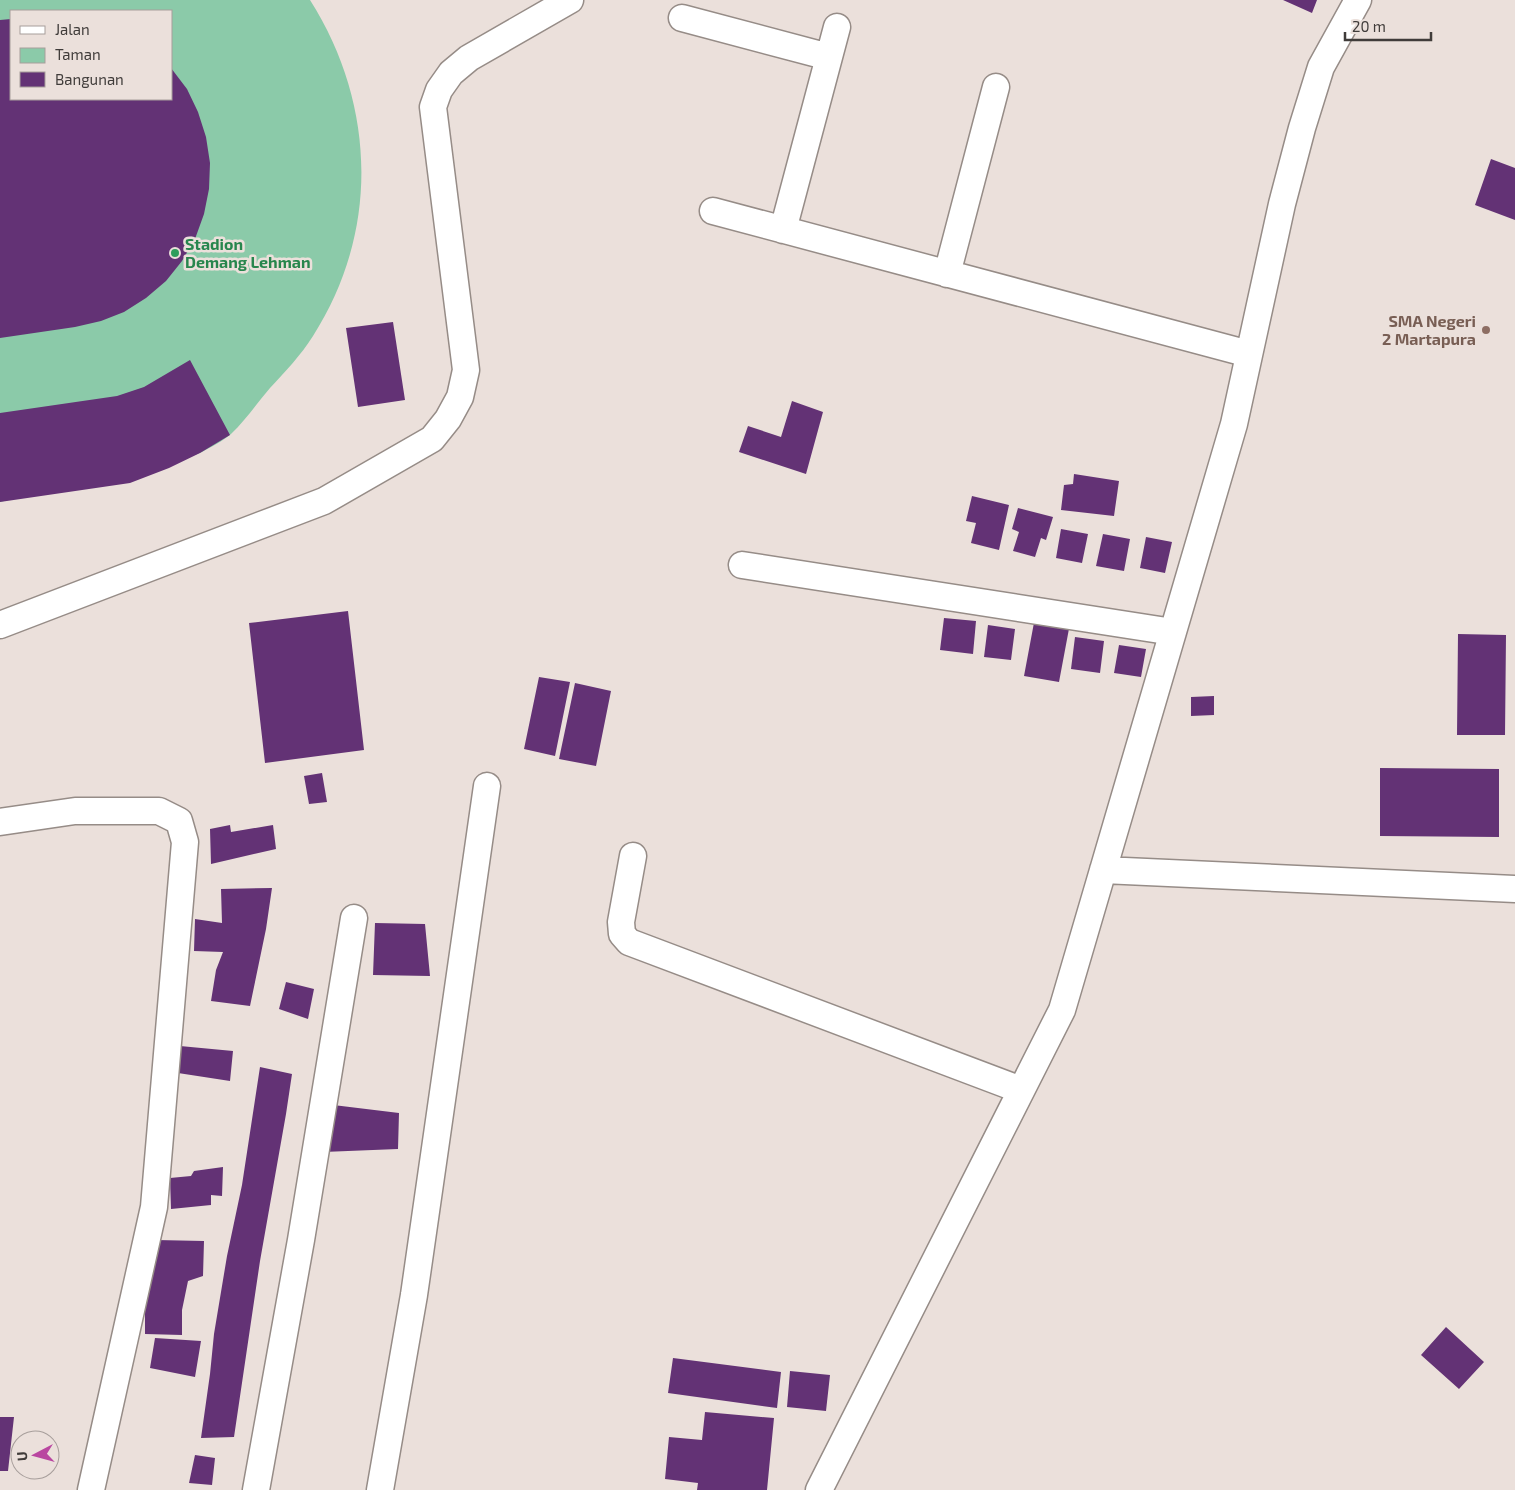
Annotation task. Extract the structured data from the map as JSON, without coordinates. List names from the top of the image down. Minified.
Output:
{"places":["Stadion Demang Lehman","SMA Negeri 2 Martapura"],"legend":["Jalan","Taman","Bangunan"],"scale_bar":"20 m","north":"left"}
